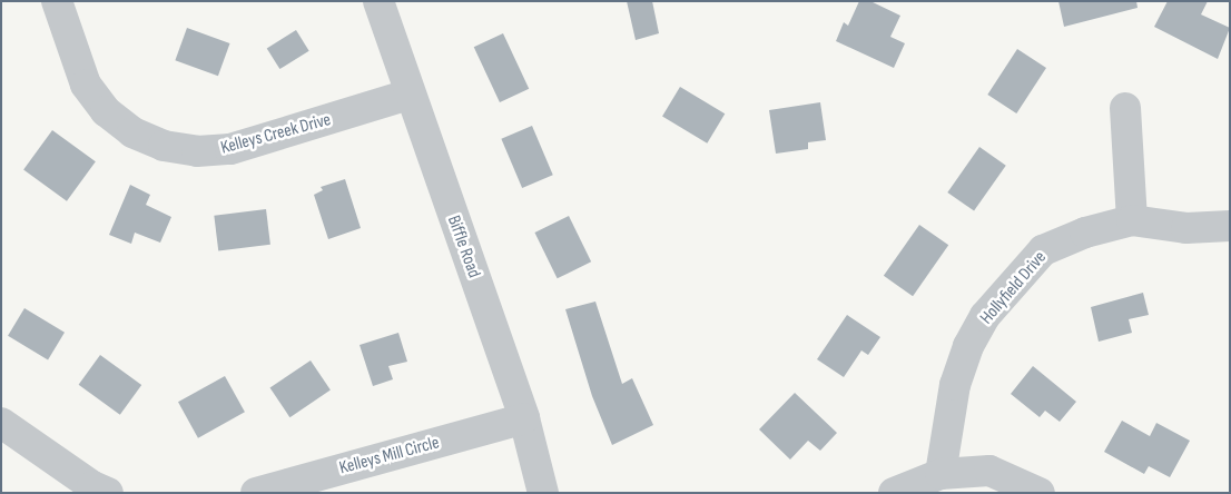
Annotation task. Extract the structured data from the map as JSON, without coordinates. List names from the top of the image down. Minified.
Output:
{"streets":{"street":["Kelleys Creek Drive","Biffle Road","Hollyfield Drive","Kelleys Mill Circle"]},"crossings":[["Kelleys Creek Drive","Biffle Road"],["Biffle Road","Kelleys Mill Circle"]]}
